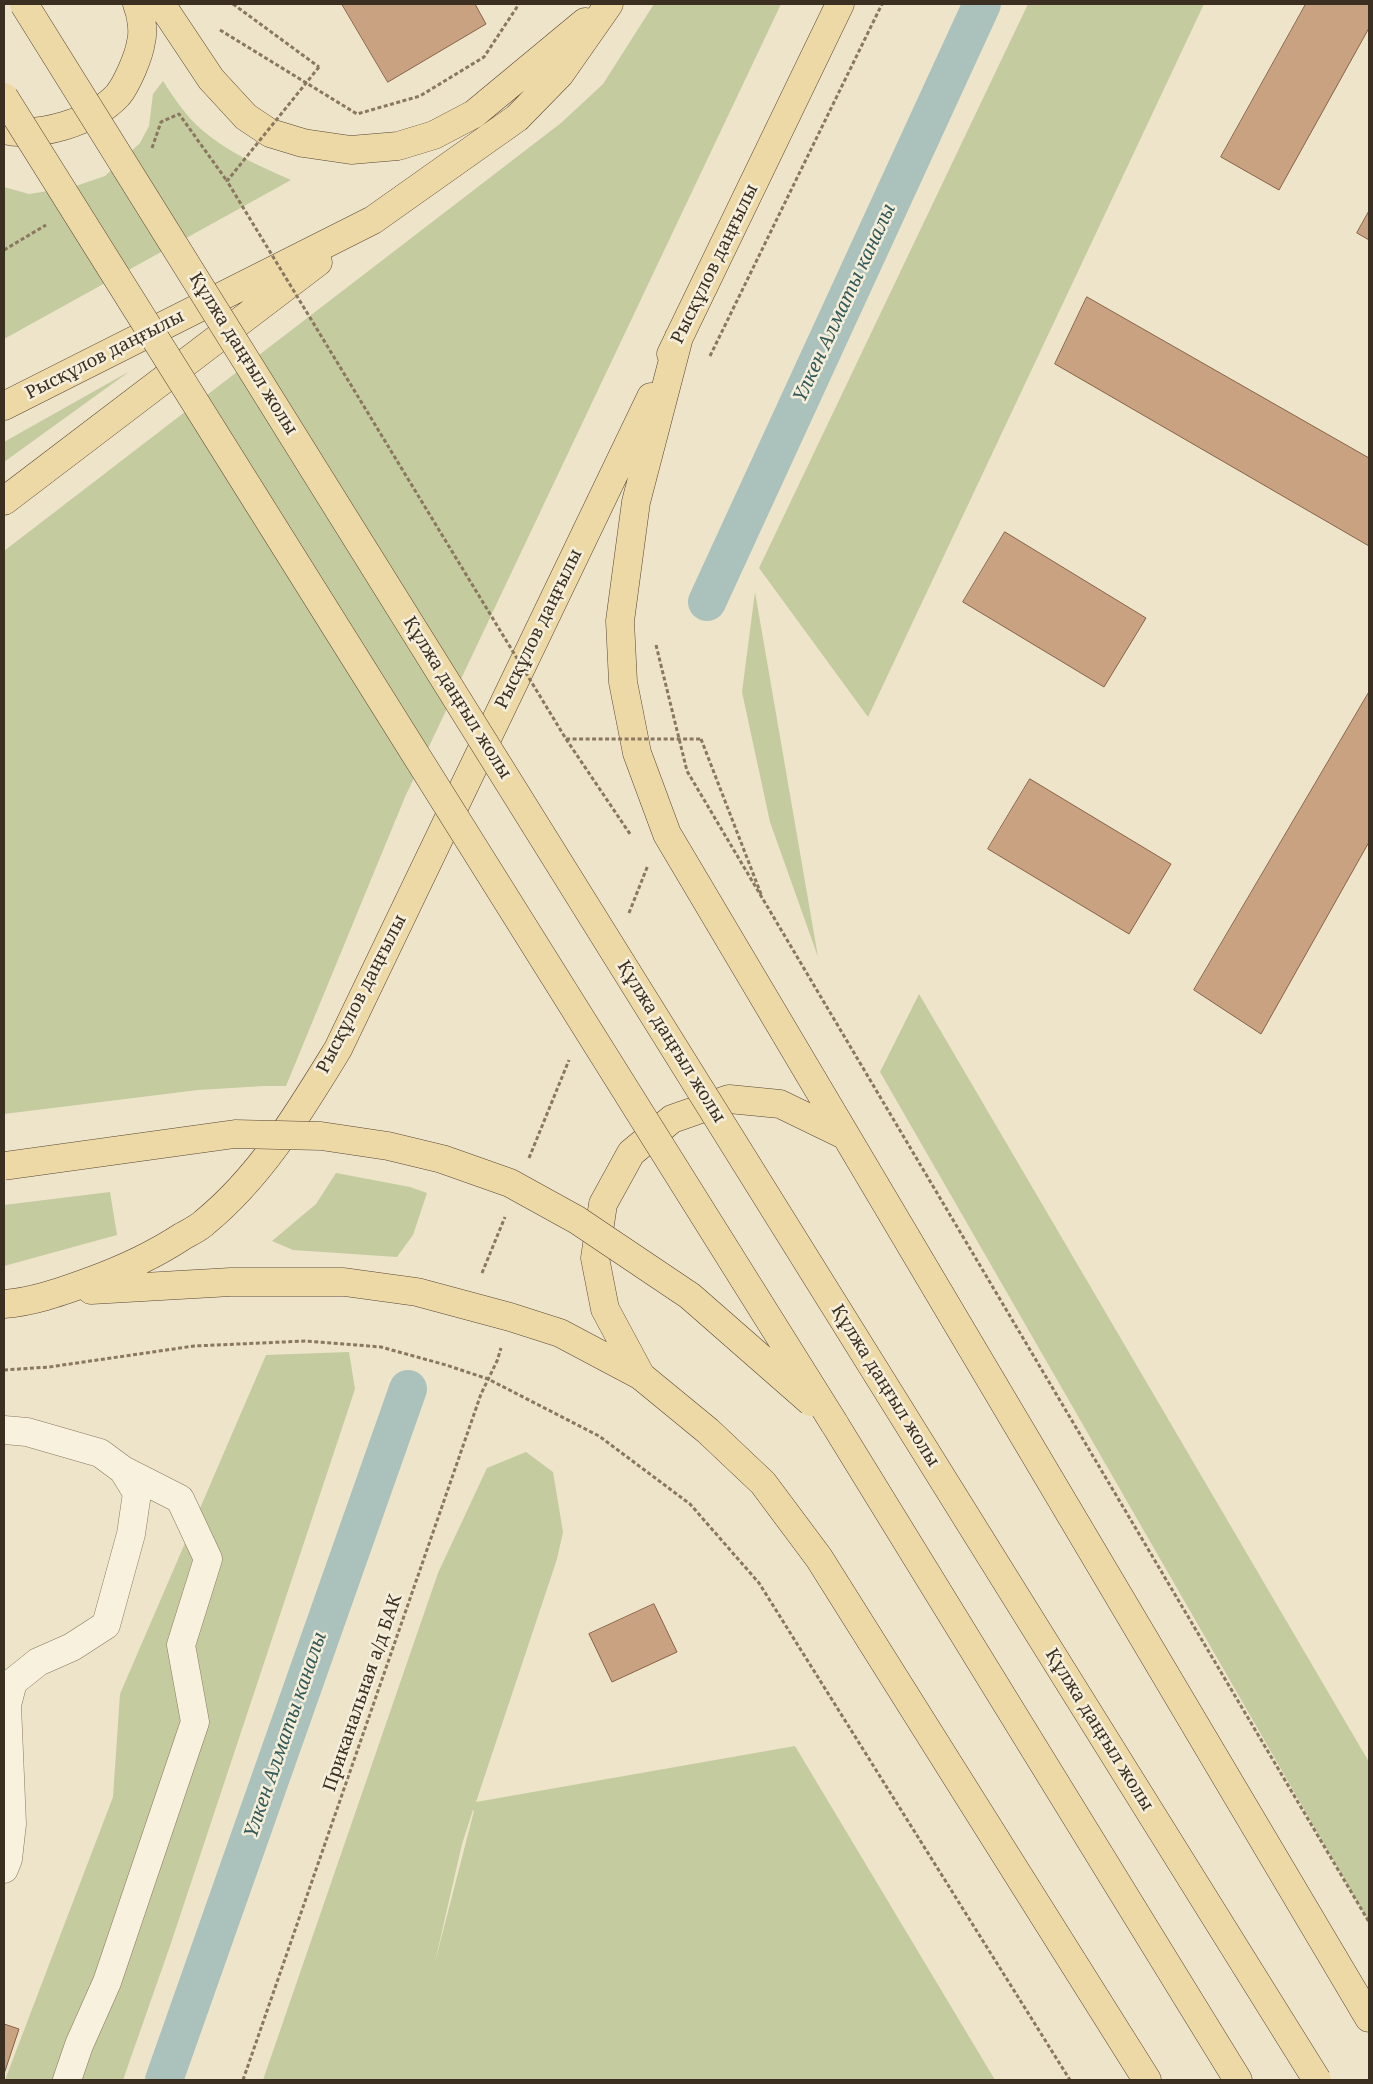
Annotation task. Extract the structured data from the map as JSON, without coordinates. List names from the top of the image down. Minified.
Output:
{"streets":{"main road":["Рысқұлов даңғылы","Құлжа даңғыл жолы"],"path":["Приканальная а/д БАК"]},"water":["Үлкен Алматы каналы"]}
